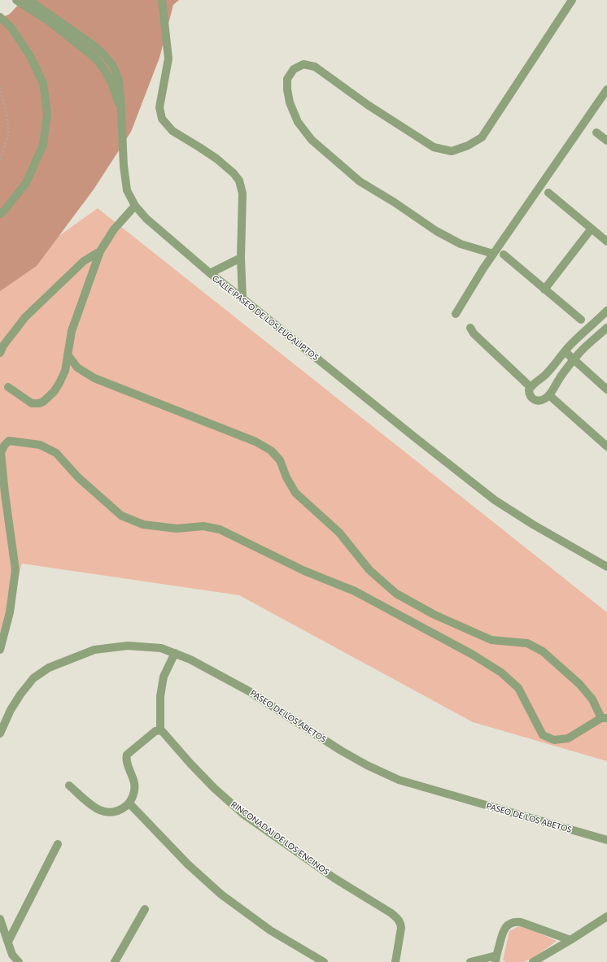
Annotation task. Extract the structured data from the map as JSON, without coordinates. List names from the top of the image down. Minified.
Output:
{"streets":{"street":["CALLE PASEO DE LOS EUCALIPTOS","PASEO DE LOS ABETOS","RINCONADAI DE LOS ENCINOS"]}}
